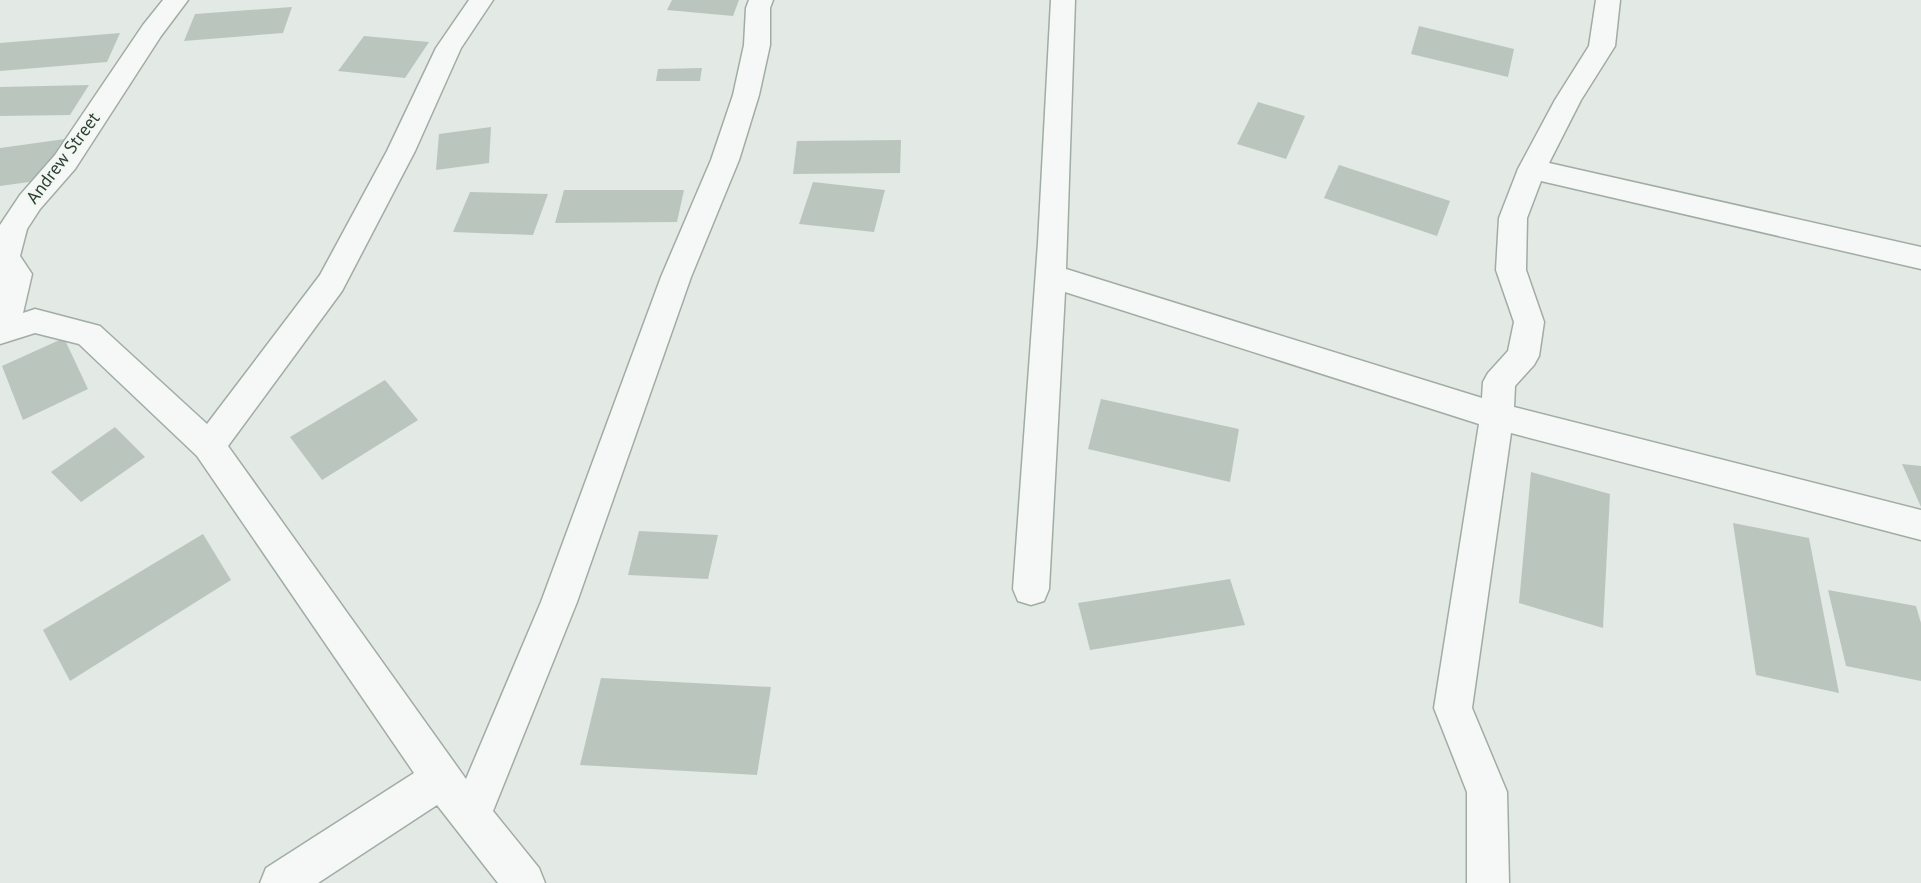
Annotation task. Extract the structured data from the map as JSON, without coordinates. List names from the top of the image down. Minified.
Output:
{"streets":{"street":["Andrew Street"]}}
